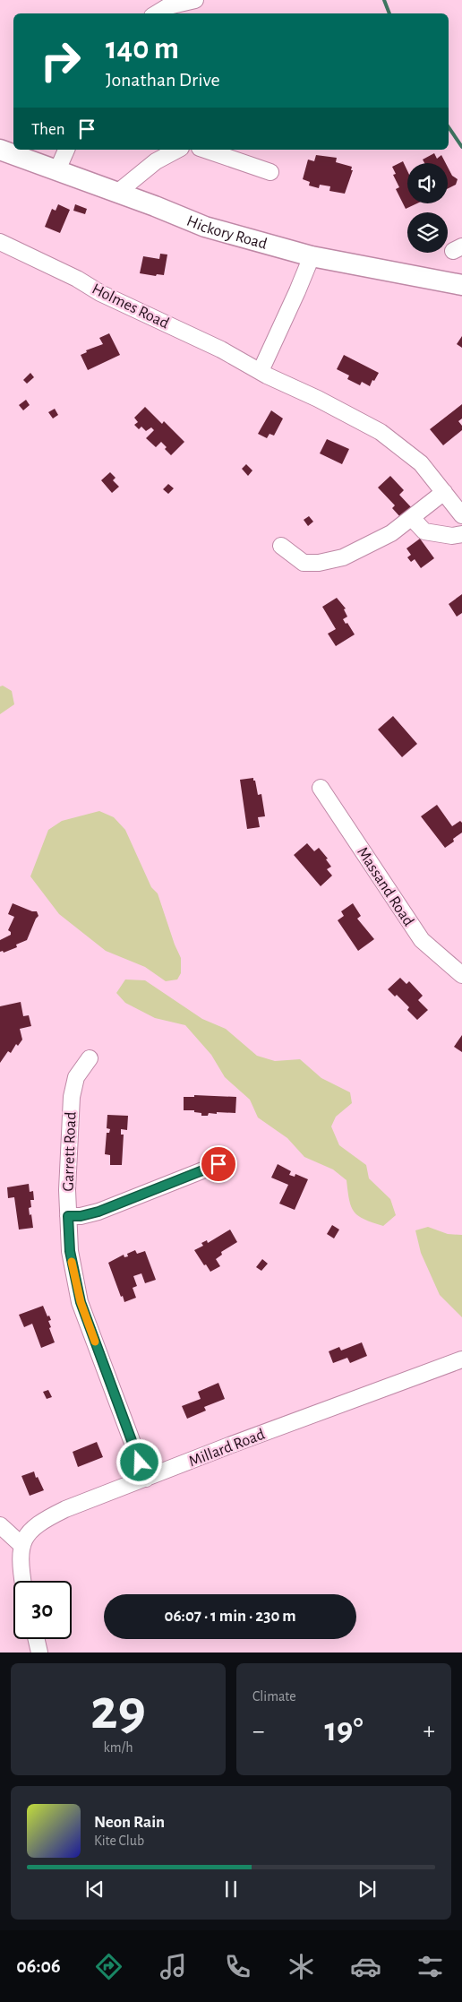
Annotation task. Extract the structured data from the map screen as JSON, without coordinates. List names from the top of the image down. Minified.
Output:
{"streets":{"main road":["Hickory Road"],"street":["Holmes Road","Massand Road","Garrett Road","Millard Road"]},"crossings":[["Garrett Road","Millard Road"]],"page":{"turn":["140 m","Jonathan Drive"],"then":"Then","limit":"30","trip":"06:07 · 1 min · 230 m","tile":[["29","km/h"],"Climate"],"heat":["−","19°","+"],"song":["Neon Rain","Kite Club"],"tabs":"06:06"}}
